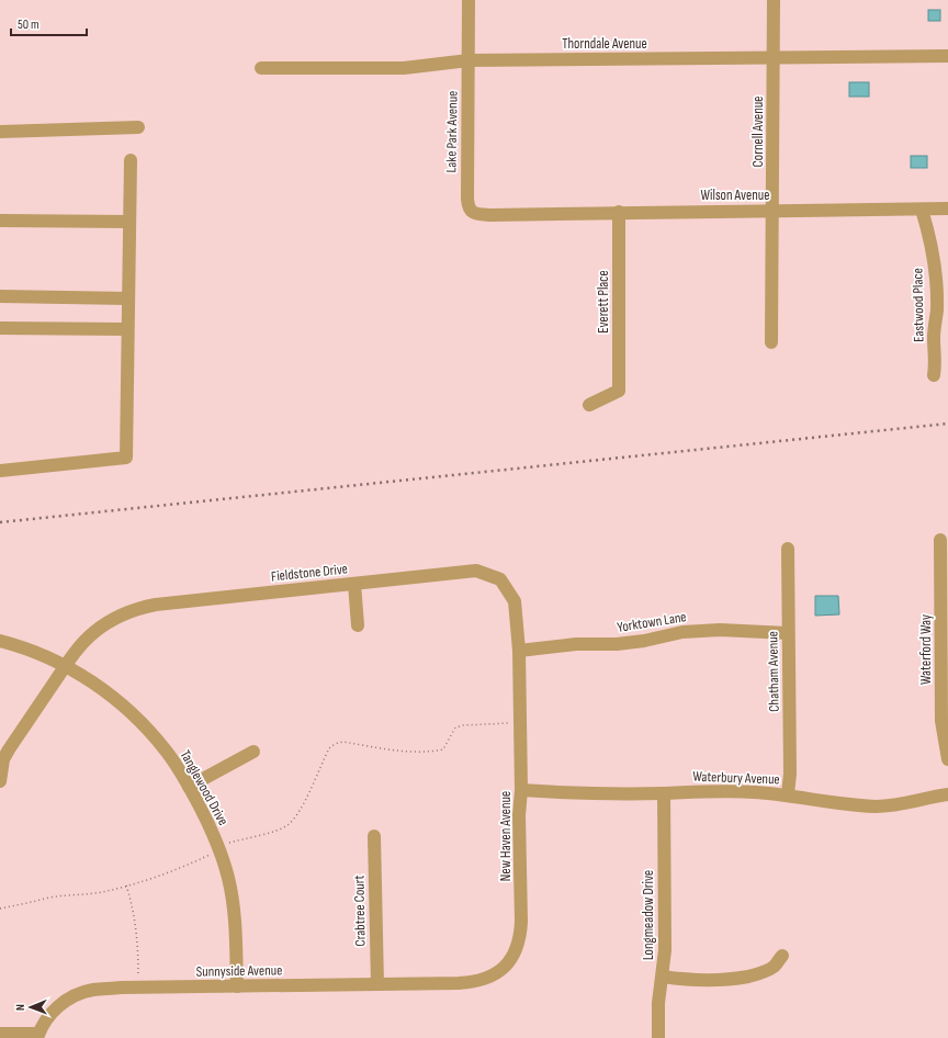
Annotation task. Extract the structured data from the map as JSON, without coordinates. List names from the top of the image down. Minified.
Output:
{"streets":{"street":["Thorndale Avenue","Lake Park Avenue","Cornell Avenue","Wilson Avenue","Everett Place","Eastwood Place","Fieldstone Drive","Yorktown Lane","Waterford Way","Chatham Avenue","Waterbury Avenue","Tanglewood Drive","New Haven Avenue","Crabtree Court","Longmeadow Drive","Sunnyside Avenue"]},"crossings":[["Thorndale Avenue","Lake Park Avenue"],["Thorndale Avenue","Cornell Avenue"],["Lake Park Avenue","Wilson Avenue"],["Cornell Avenue","Wilson Avenue"],["Wilson Avenue","Everett Place"],["Wilson Avenue","Eastwood Place"],["Fieldstone Drive","Yorktown Lane"],["Fieldstone Drive","Tanglewood Drive"],["Fieldstone Drive","New Haven Avenue"],["Yorktown Lane","Chatham Avenue"],["Yorktown Lane","New Haven Avenue"],["Chatham Avenue","Waterbury Avenue"],["Waterbury Avenue","New Haven Avenue"],["Waterbury Avenue","Longmeadow Drive"],["Tanglewood Drive","Sunnyside Avenue"],["New Haven Avenue","Sunnyside Avenue"],["Crabtree Court","Sunnyside Avenue"]],"scale_bar":"50 m","north":"left"}
